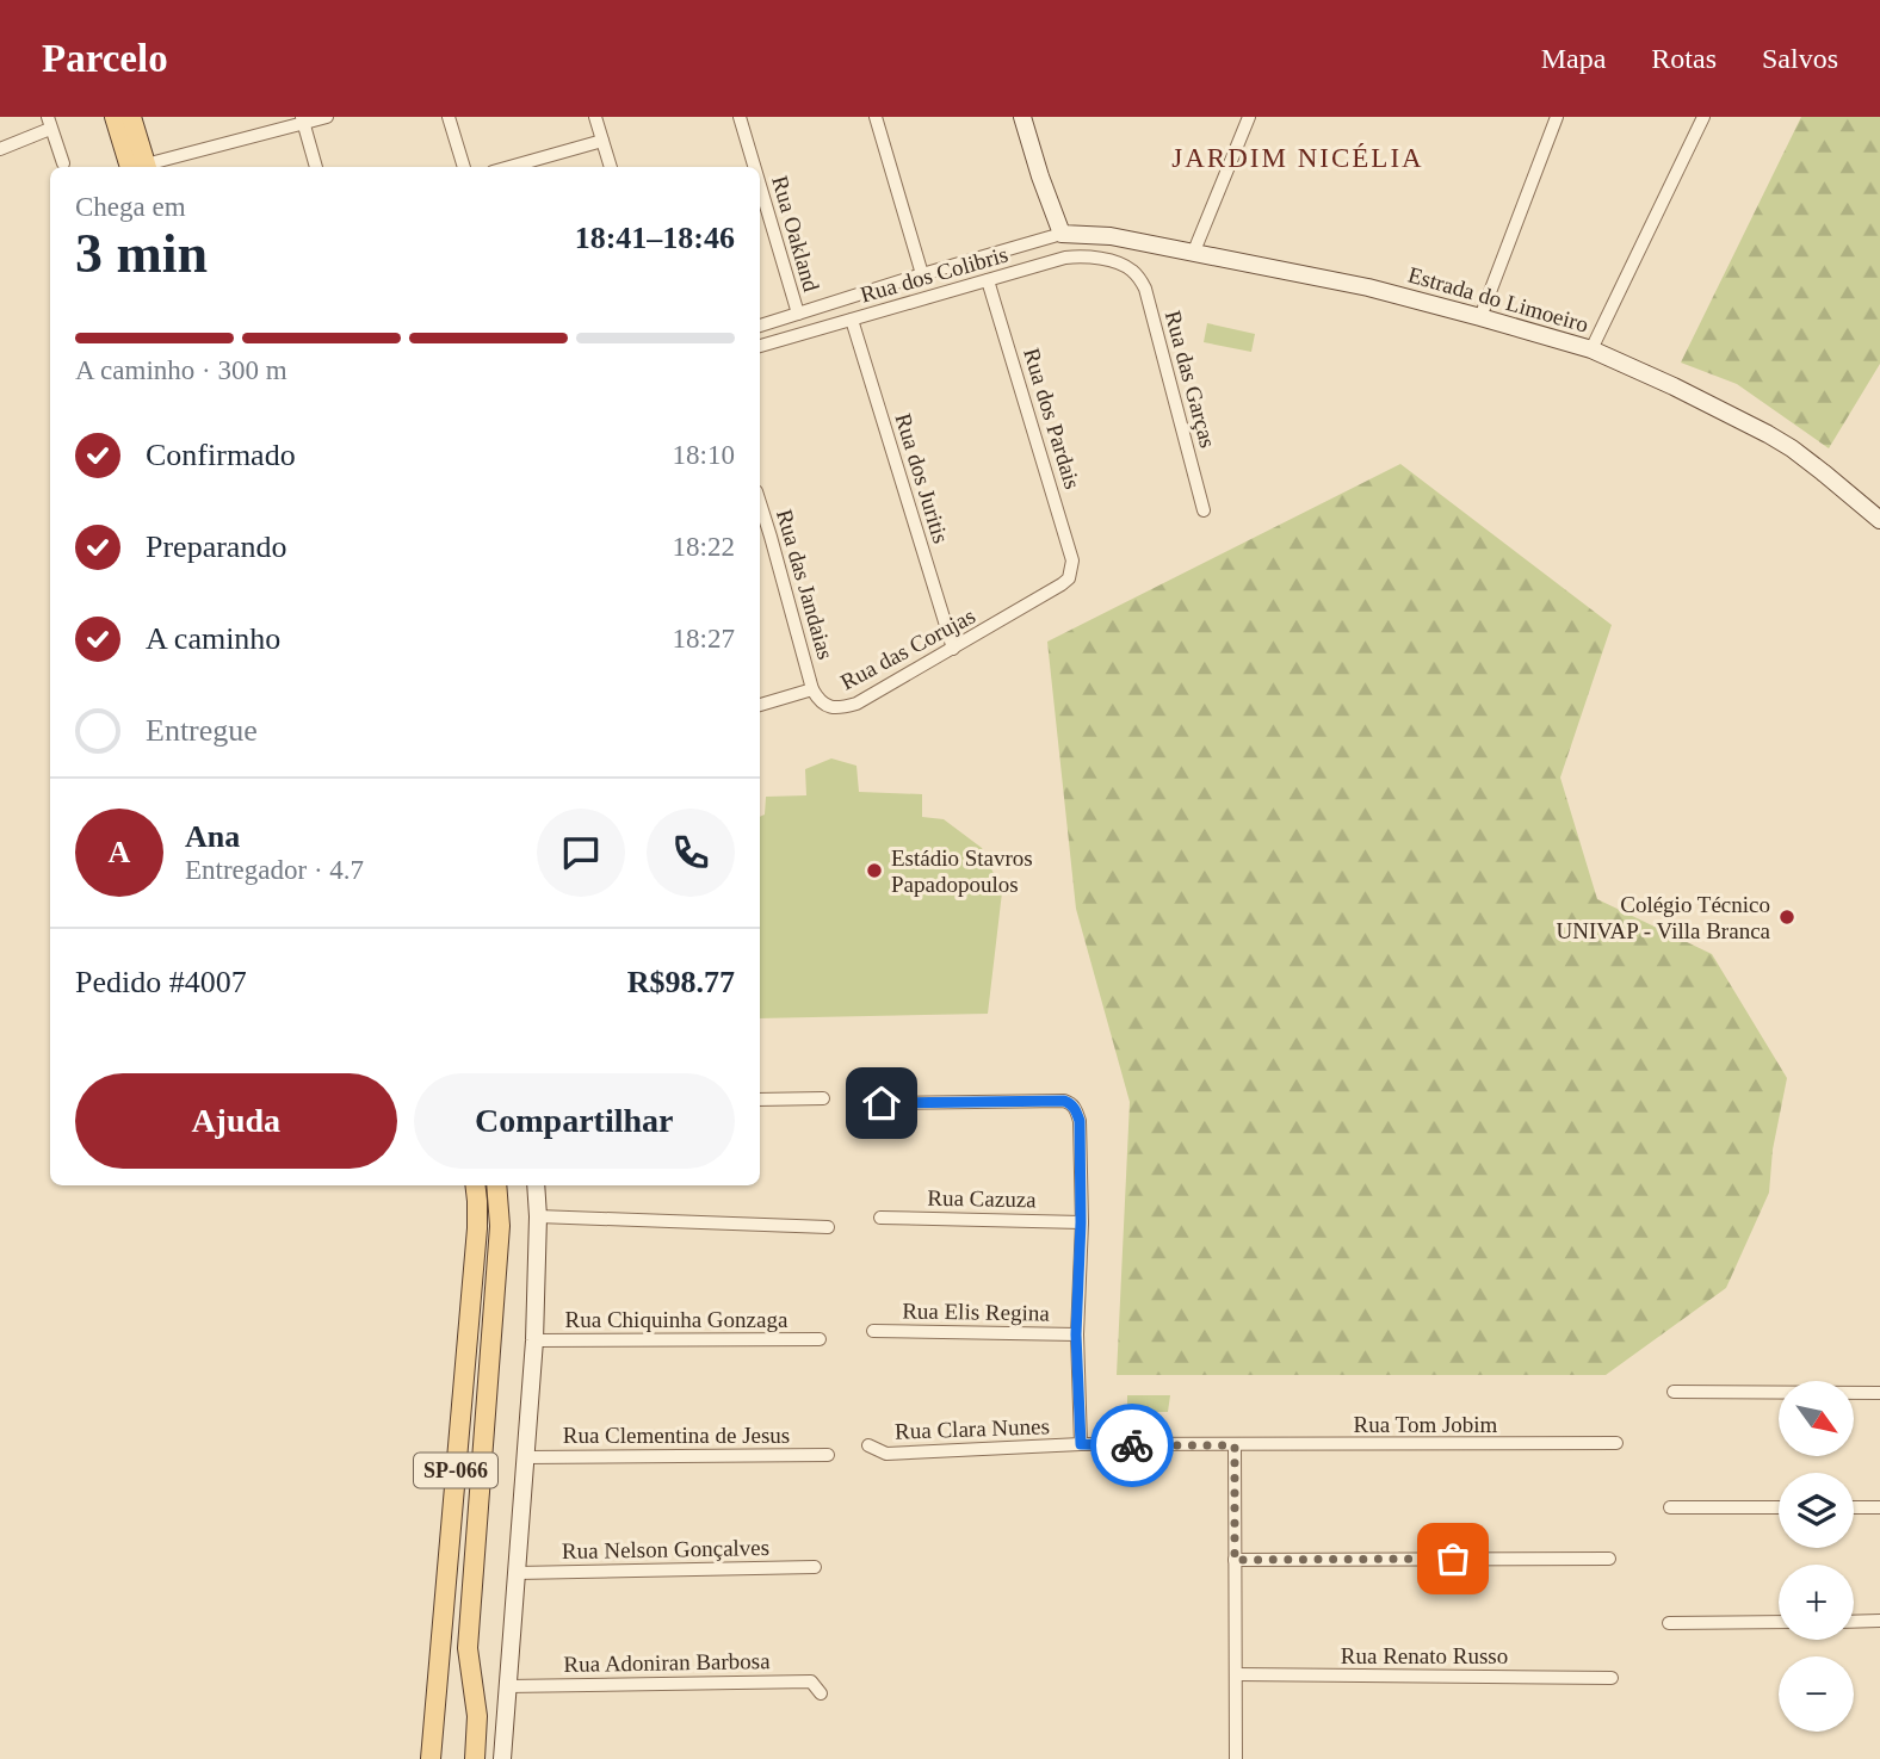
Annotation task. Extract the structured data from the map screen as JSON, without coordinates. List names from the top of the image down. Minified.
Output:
{"streets":{"main road":["Estrada do Limoeiro","SP-066"],"street":["Rua Oakland","Rua dos Colibris","Rua das Garças","Rua dos Pardais","Rua dos Juritis","Rua das Jandaias","Rua das Corujas","Rua Cazuza","Rua Elis Regina","Rua Chiquinha Gonzaga","Rua Tom Jobim","Rua Clara Nunes","Rua Clementina de Jesus","Rua Nelson Gonçalves","Rua Renato Russo","Rua Adoniran Barbosa"]},"crossings":[["Rua dos Colibris","Rua das Garças"],["Rua dos Colibris","Rua dos Pardais"],["Rua dos Colibris","Rua dos Juritis"],["Rua dos Pardais","Rua das Corujas"],["Rua dos Juritis","Rua das Corujas"],["Rua das Jandaias","Rua das Corujas"],["Rua Tom Jobim","Rua Clara Nunes"]],"districts":["JARDIM NICÉLIA"],"places":["Estádio Stavros Papadopoulos","Colégio Técnico UNIVAP - Villa Branca"],"north":"bottom right","page":{"header":"Parcelo","nav":["Mapa","Rotas","Salvos"],"heading":["3 min","Chega em","18:41–18:46"],"panel":["Ana","Entregador · 4.7","Pedido #4007","R$98.77"],"bar":"A caminho · 300 m","list":[["Confirmado","18:10"],["Preparando","18:22"],["A caminho","18:27"],"Entregue"],"round":"A","buttons":["Ajuda","Compartilhar"],"map_buttons":["+","−"]}}
